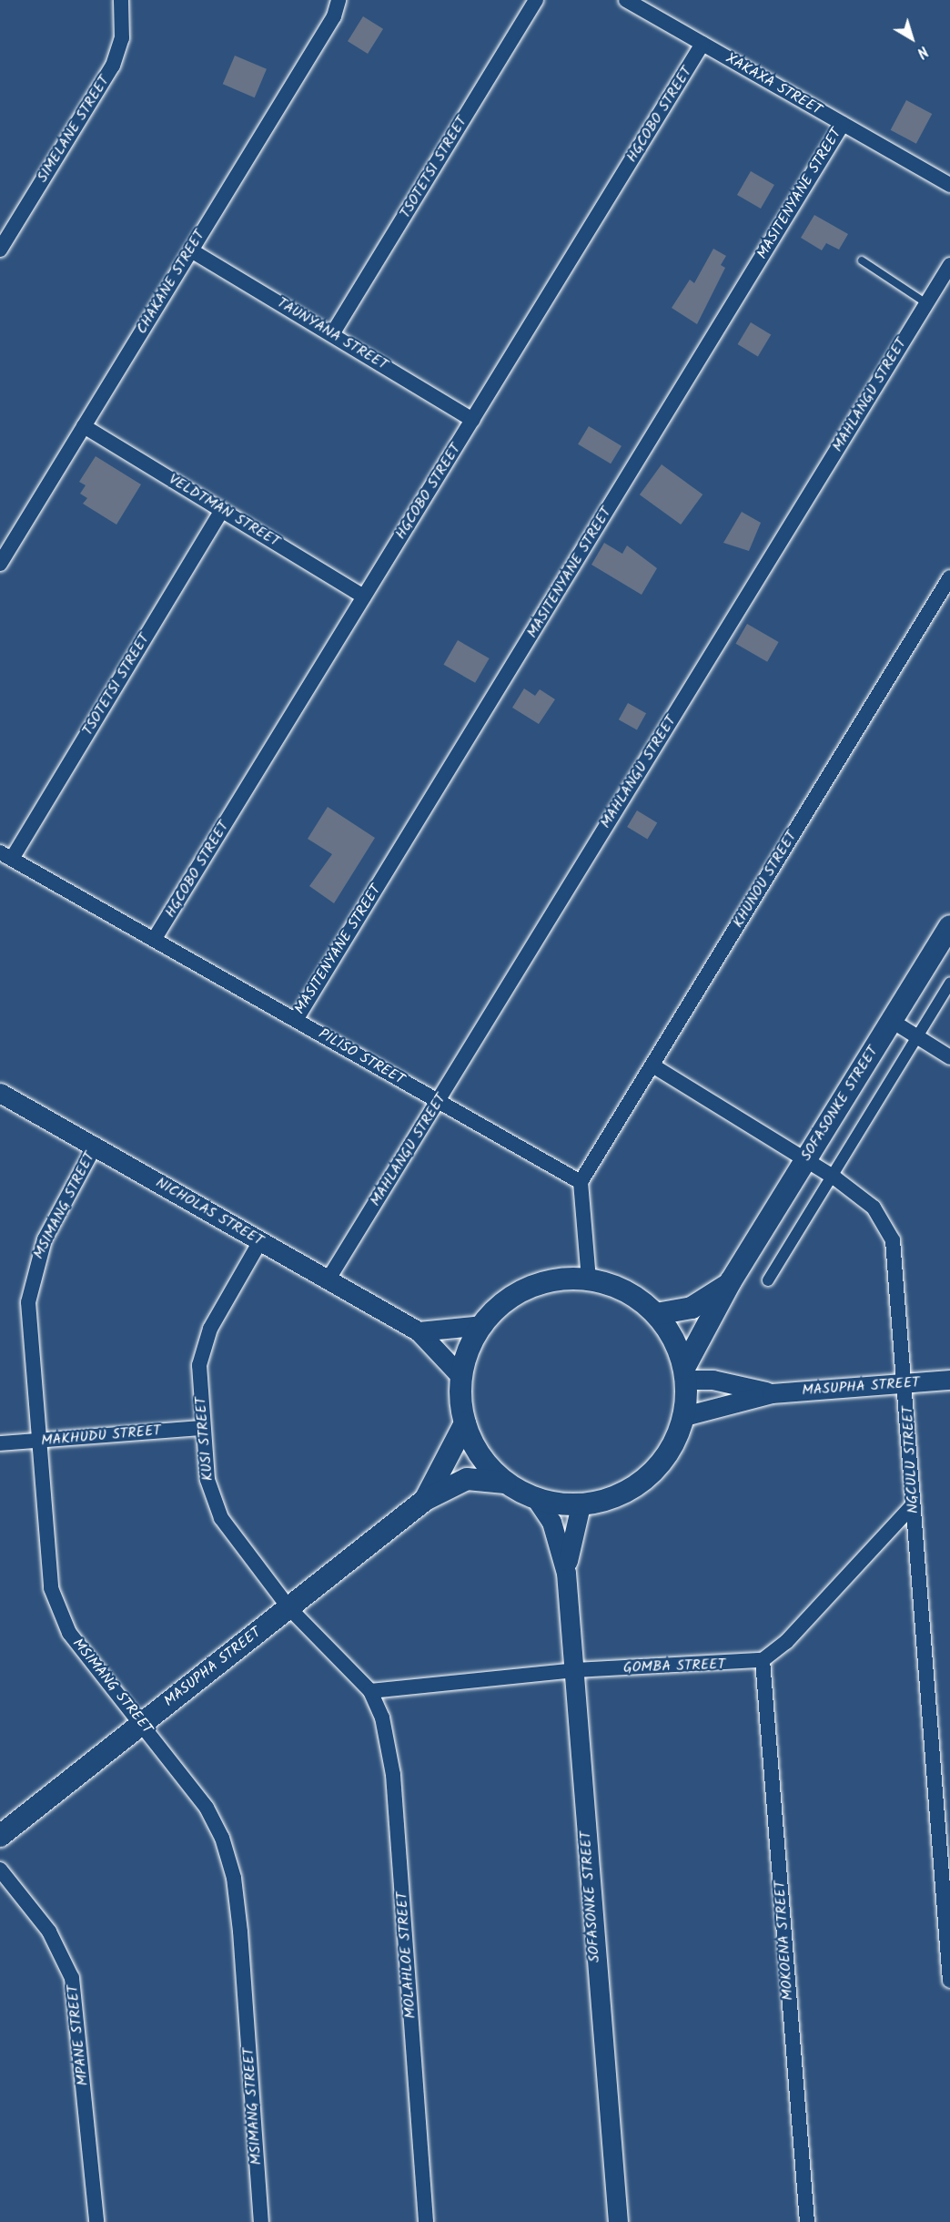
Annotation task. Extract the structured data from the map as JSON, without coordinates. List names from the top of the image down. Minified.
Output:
{"streets":{"main road":["SOFASONKE STREET","MASUPHA STREET"],"street":["XAKAXA STREET","HGCOBO STREET","SIMELANE STREET","TSOTETSI STREET","MASITENYANE STREET","CHAKANE STREET","TAUNYANA STREET","MAHLANGU STREET","VELDTMAN STREET","KHUNOU STREET","PILISO STREET","MSIMANG STREET","NICHOLAS STREET","MAKHUDU STREET","KUSI STREET","NGCULU STREET","GOMBA STREET","MOKOENA STREET","MOLAHLOE STREET","MPANE STREET"]},"crossings":[["XAKAXA STREET","HGCOBO STREET"],["XAKAXA STREET","MASITENYANE STREET"],["HGCOBO STREET","TAUNYANA STREET"],["HGCOBO STREET","VELDTMAN STREET"],["HGCOBO STREET","PILISO STREET"],["TSOTETSI STREET","TAUNYANA STREET"],["TSOTETSI STREET","VELDTMAN STREET"],["TSOTETSI STREET","PILISO STREET"],["MASITENYANE STREET","PILISO STREET"],["CHAKANE STREET","TAUNYANA STREET"],["CHAKANE STREET","VELDTMAN STREET"],["MAHLANGU STREET","PILISO STREET"],["MAHLANGU STREET","NICHOLAS STREET"],["KHUNOU STREET","PILISO STREET"],["KHUNOU STREET","NGCULU STREET"],["SOFASONKE STREET","NICHOLAS STREET"],["SOFASONKE STREET","MASUPHA STREET"],["SOFASONKE STREET","NGCULU STREET"],["SOFASONKE STREET","GOMBA STREET"],["MSIMANG STREET","NICHOLAS STREET"],["MSIMANG STREET","MASUPHA STREET"],["MSIMANG STREET","MAKHUDU STREET"],["NICHOLAS STREET","KUSI STREET"],["MASUPHA STREET","KUSI STREET"],["MASUPHA STREET","NGCULU STREET"],["MAKHUDU STREET","KUSI STREET"],["KUSI STREET","GOMBA STREET"],["KUSI STREET","MOLAHLOE STREET"],["GOMBA STREET","MOKOENA STREET"],["GOMBA STREET","MOLAHLOE STREET"]],"north":"bottom right"}
